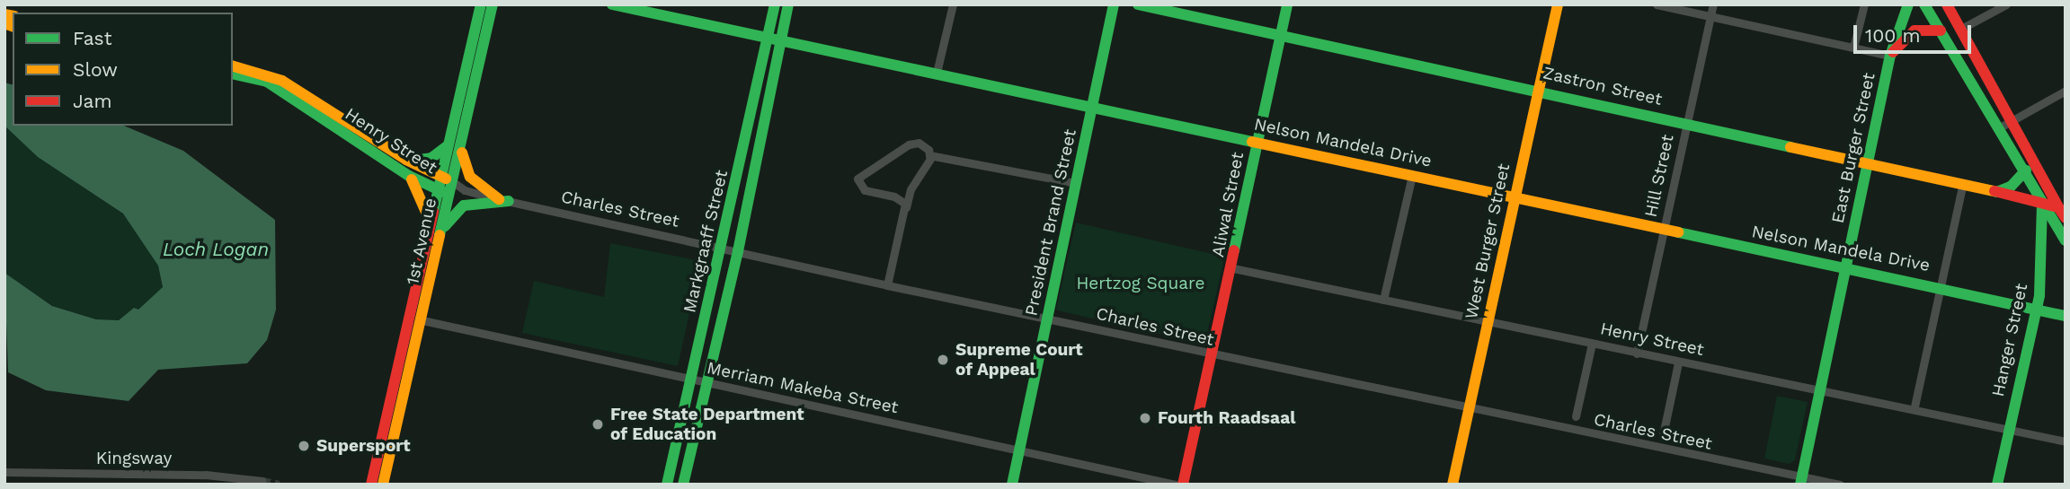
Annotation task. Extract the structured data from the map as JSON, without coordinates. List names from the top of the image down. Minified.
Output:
{"streets":{"main road":["Zastron Street","Henry Street","Nelson Mandela Drive","East Burger Street","Aliwal Street","President Brand Street","1st Avenue","Markgraaff Street","West Burger Street","Hanger Street"],"street":["Hill Street","Charles Street","Merriam Makeba Street","Kingsway"]},"crossings":[["Zastron Street","East Burger Street"],["Zastron Street","Hill Street"],["Zastron Street","Aliwal Street"],["Zastron Street","West Burger Street"],["Zastron Street","Hanger Street"],["Henry Street","East Burger Street"],["Henry Street","Hill Street"],["Henry Street","Aliwal Street"],["Henry Street","Charles Street"],["Henry Street","1st Avenue"],["Henry Street","West Burger Street"],["Henry Street","Hanger Street"],["Nelson Mandela Drive","East Burger Street"],["Nelson Mandela Drive","Hill Street"],["Nelson Mandela Drive","Aliwal Street"],["Nelson Mandela Drive","President Brand Street"],["Nelson Mandela Drive","Markgraaff Street"],["Nelson Mandela Drive","West Burger Street"],["Nelson Mandela Drive","Hanger Street"],["East Burger Street","Charles Street"],["Aliwal Street","Charles Street"],["Charles Street","President Brand Street"],["Charles Street","Markgraaff Street"],["Charles Street","West Burger Street"],["President Brand Street","Merriam Makeba Street"],["1st Avenue","Merriam Makeba Street"],["Markgraaff Street","Merriam Makeba Street"]],"water":["Loch Logan"],"parks":["Hertzog Square"],"places":["Supreme Court of Appeal","Fourth Raadsaal","Free State Department of Education","Supersport"],"legend":["Fast","Slow","Jam"],"scale_bar":"100 m"}
